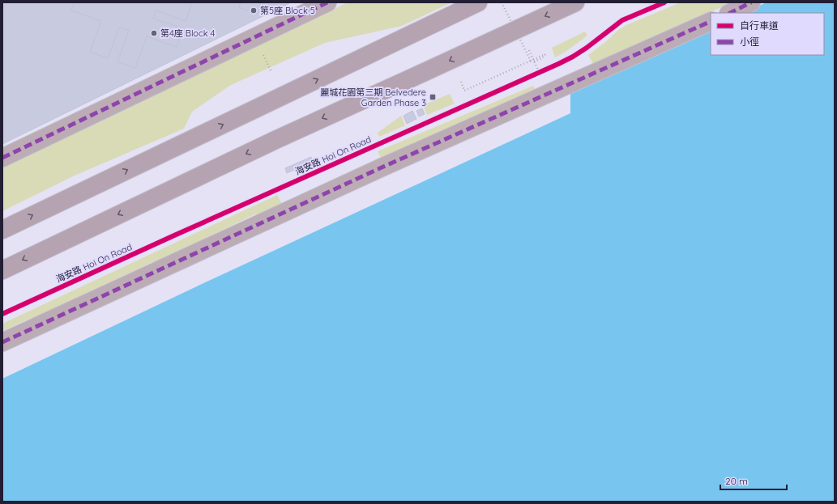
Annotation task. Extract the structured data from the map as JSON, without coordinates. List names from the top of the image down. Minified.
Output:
{"streets":{"cycle path":["海安路 Hoi On Road"]},"places":{"other":["第5座 Block 5","第4座 Block 4"],"transit":["麗城花園第三期 Belvedere Garden Phase 3"]},"legend":["自行車道","小徑"],"scale_bar":"20 m"}
